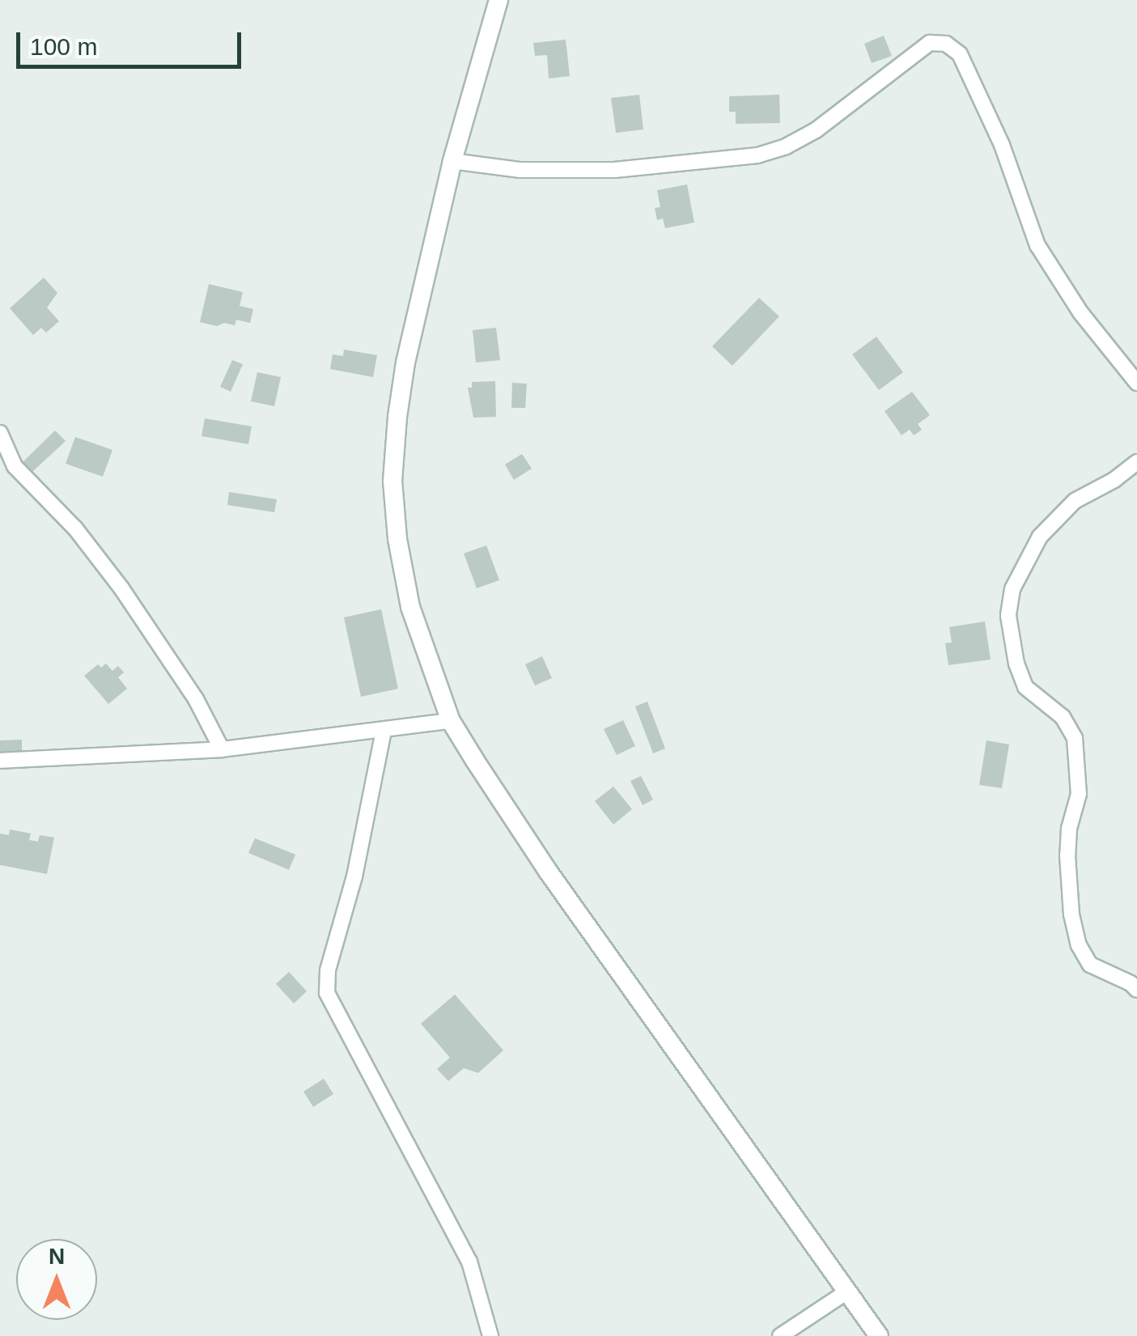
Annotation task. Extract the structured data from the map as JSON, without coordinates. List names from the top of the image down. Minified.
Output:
{"scale_bar":"100 m","north":"top"}
